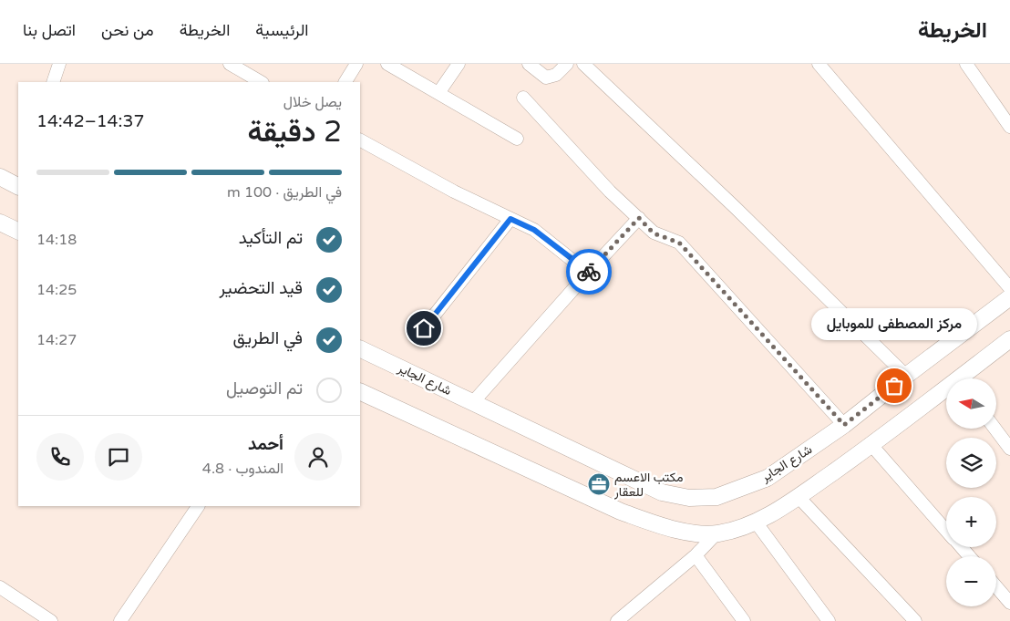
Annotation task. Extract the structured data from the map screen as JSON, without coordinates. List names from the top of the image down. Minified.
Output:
{"streets":{"street":["شارع الجاير"]},"places":{"other":["مركز المصطفى للموبايل"],"office":["مكتب الاعسم للعقار"]},"north":"left","page":{"header":"الخريطة","nav":["الرئيسية","الخريطة","من نحن","اتصل بنا"],"heading":["2 دقيقة","يصل خلال","14:37–14:42"],"panel":["أحمد","المندوب · 4.8"],"bar":"في الطريق · 100 m","list":[["تم التأكيد","14:18"],["قيد التحضير","14:25"],["في الطريق","14:27"],"تم التوصيل"],"bubble":"مركز المصطفى للموبايل","map_buttons":["+","−"]}}
